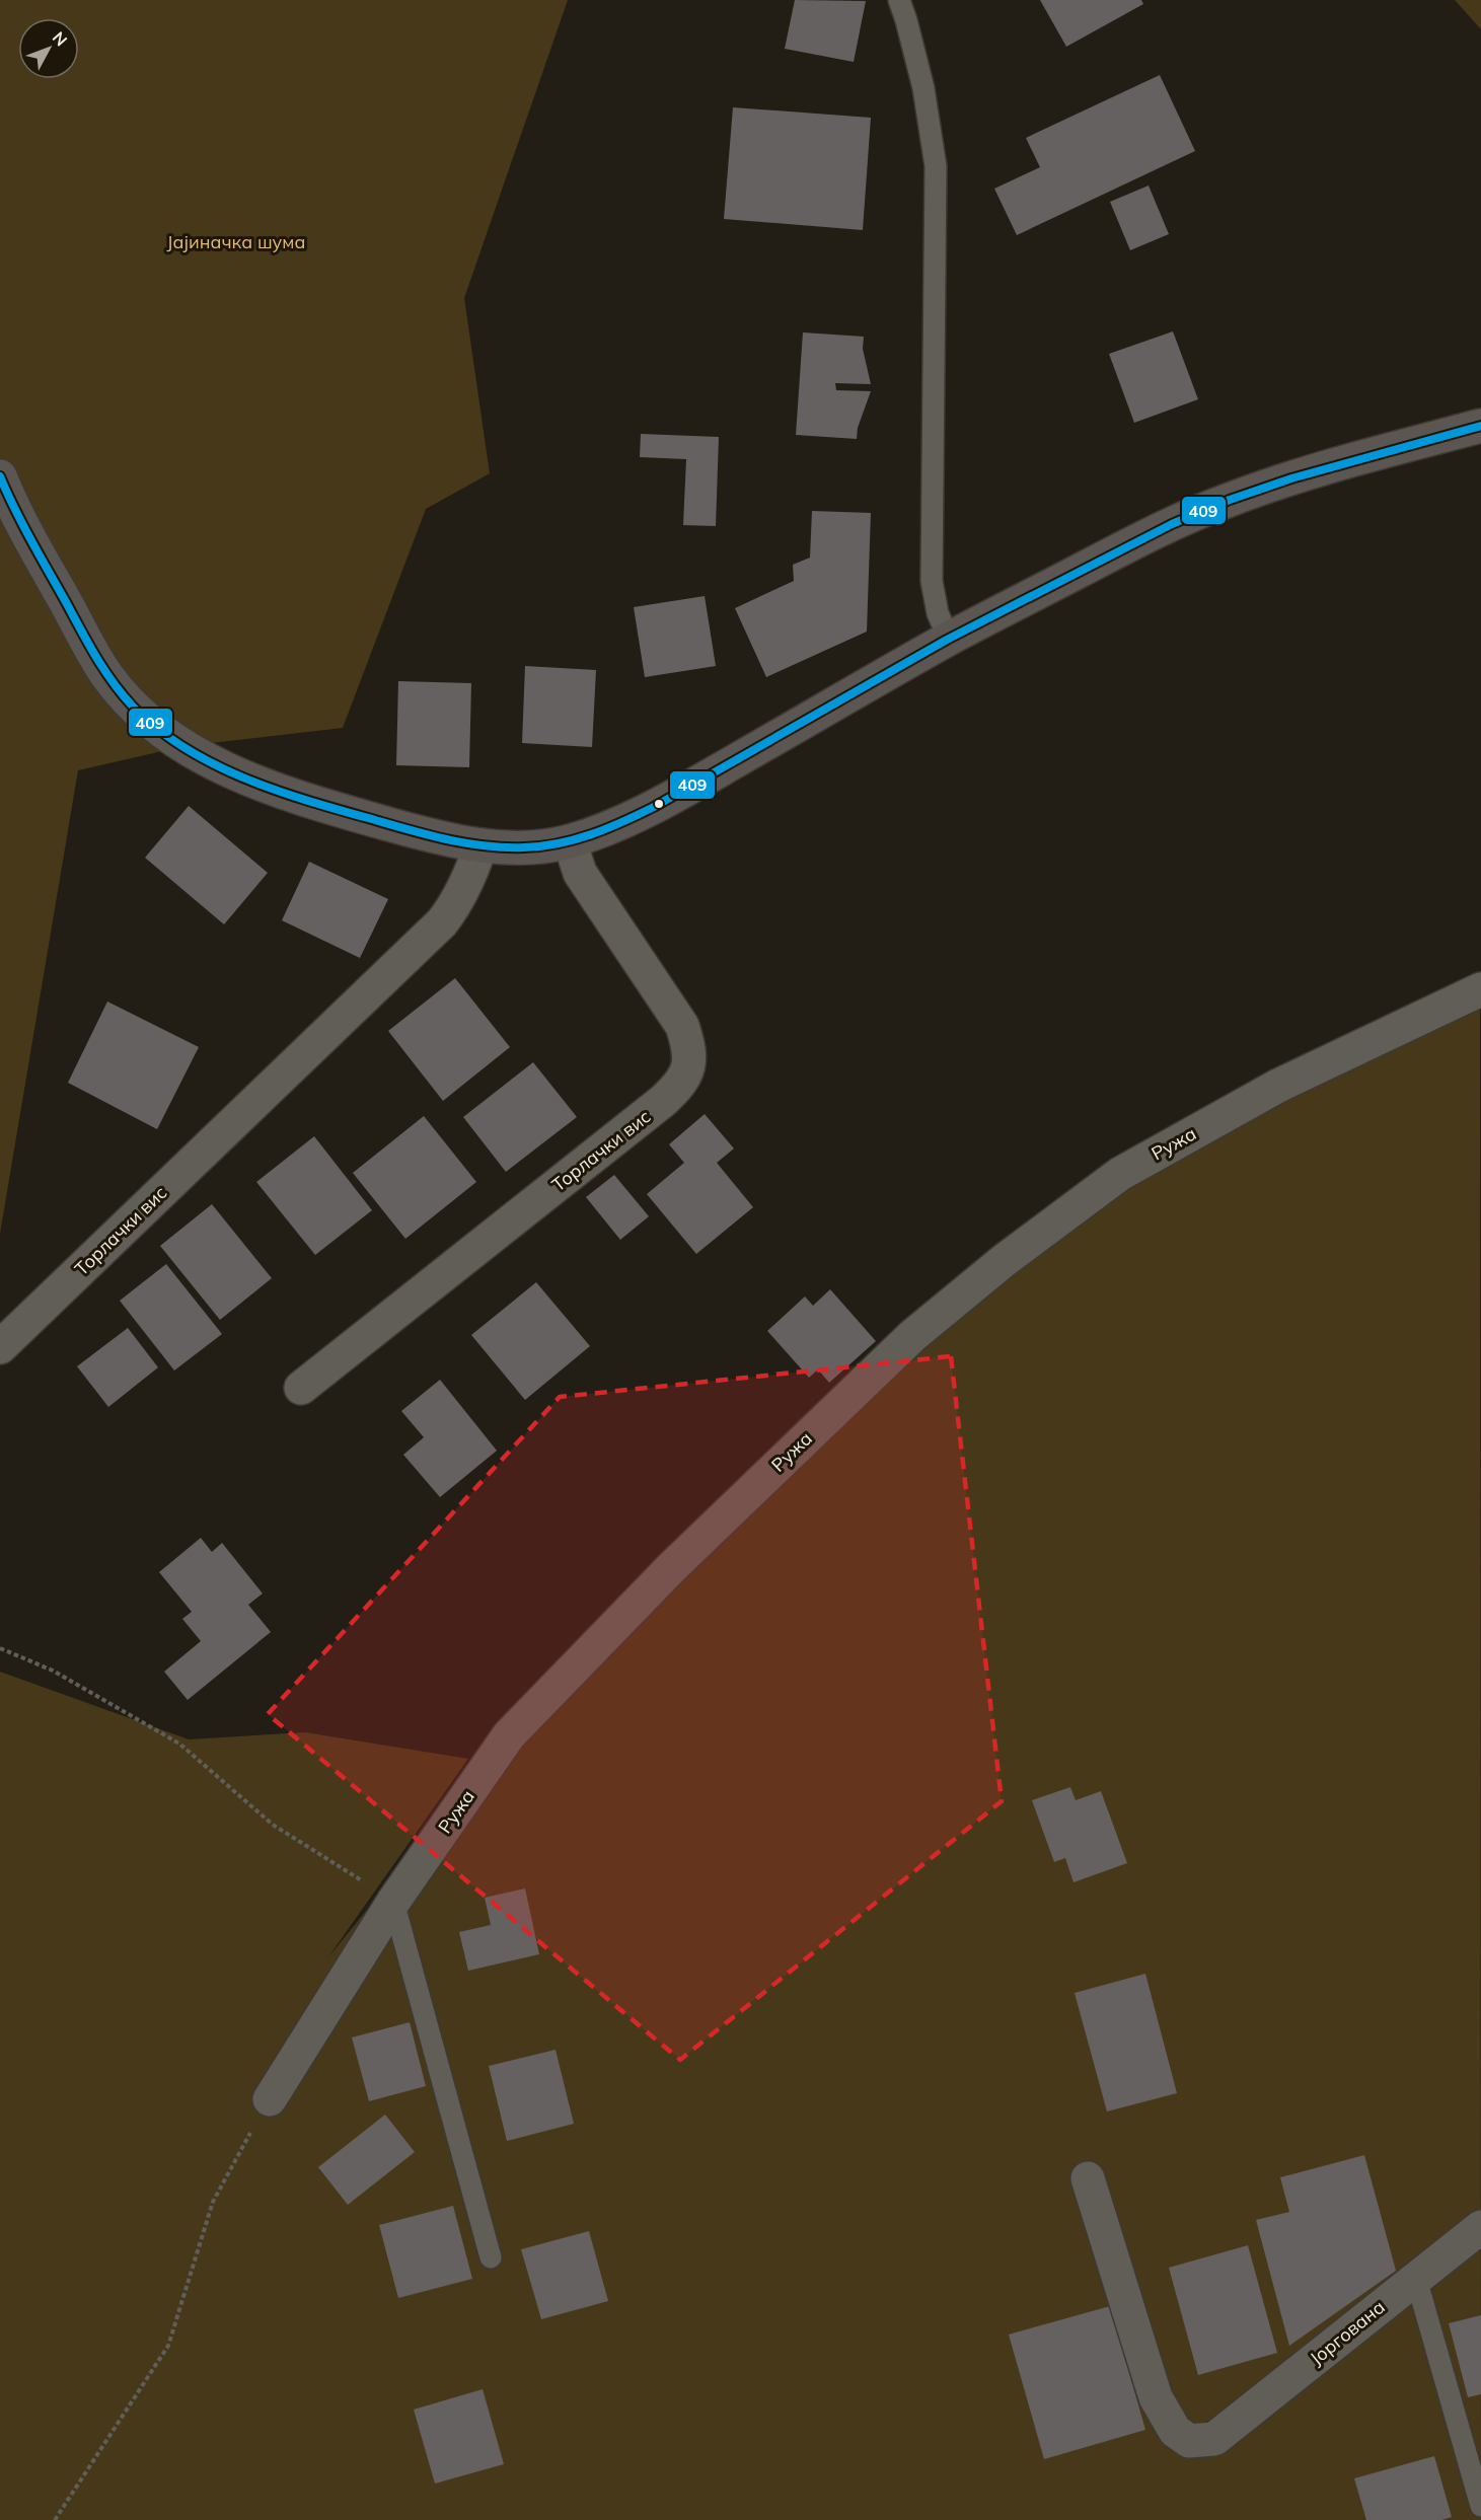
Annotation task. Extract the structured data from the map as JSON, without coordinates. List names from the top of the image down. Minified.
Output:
{"streets":{"street":["Ружа","Торлачки вис","Јоргована"]},"parks":["Јајиначка шума"],"lines":["transit line 409"],"north":"top right"}
